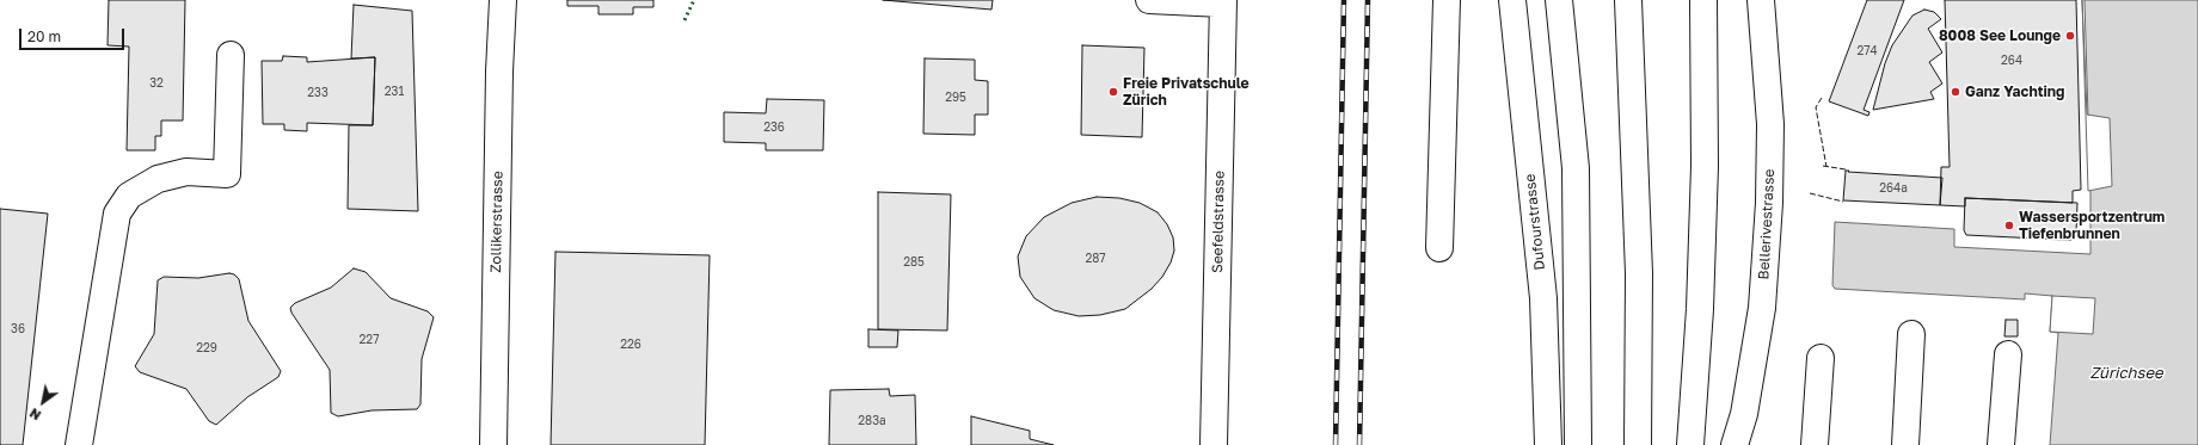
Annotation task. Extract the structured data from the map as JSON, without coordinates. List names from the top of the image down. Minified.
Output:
{"streets":{"main road":["Zollikerstrasse","Seefeldstrasse","Dufourstrasse","Bellerivestrasse"]},"water":["Zürichsee"],"places":["8008 See Lounge","Freie Privatschule Zürich","Ganz Yachting","Wassersportzentrum Tiefenbrunnen"],"house_numbers":["274","264","32","231","233","295","236","264a","287","285","36","227","226","229","283a"],"scale_bar":"20 m","north":"bottom left"}
